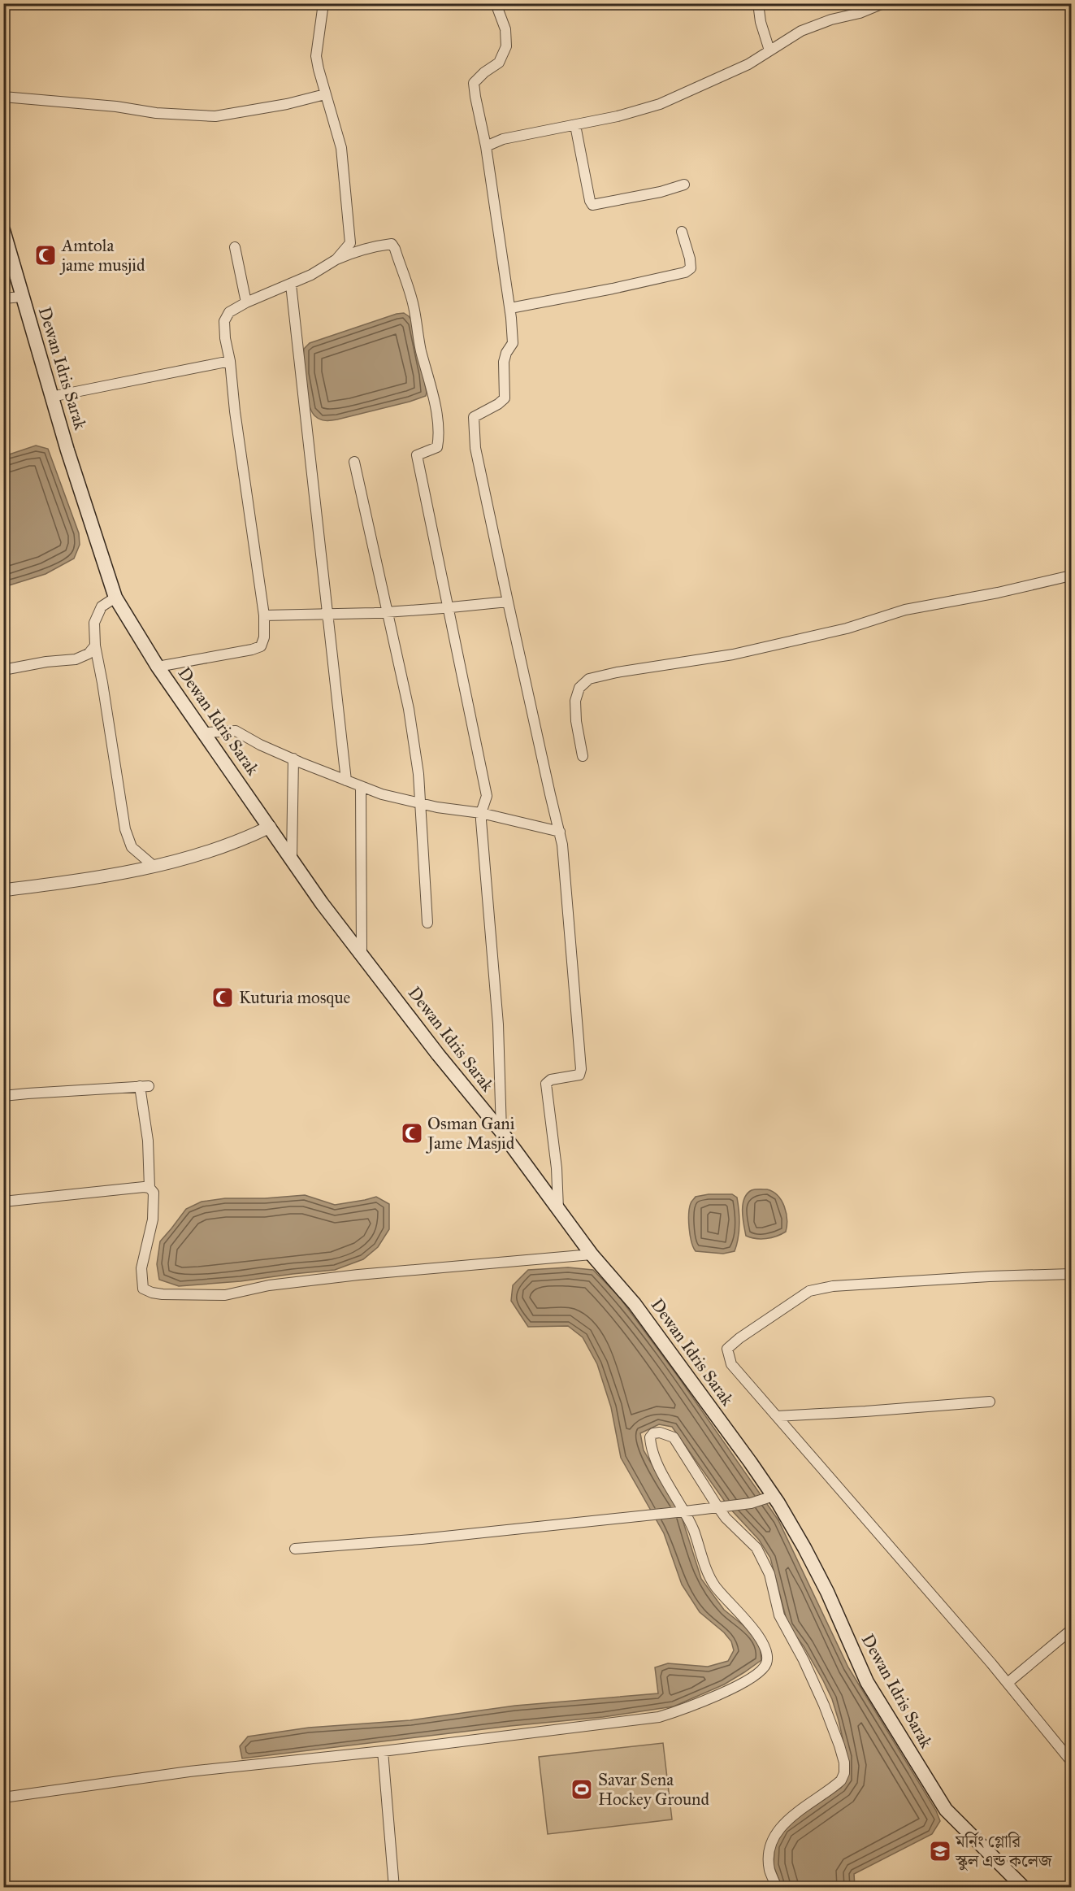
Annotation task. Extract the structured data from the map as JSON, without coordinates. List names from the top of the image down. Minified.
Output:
{"streets":{"main road":["Dewan Idris Sarak"]},"places":{"mosque":["Amtola jame musjid","Kuturia mosque","Osman Gani Jame Masjid"],"sports":["Savar Sena Hockey Ground"],"school or university":["মর্নিং গ্লোরি স্কুল এন্ড কলেজ"]}}
